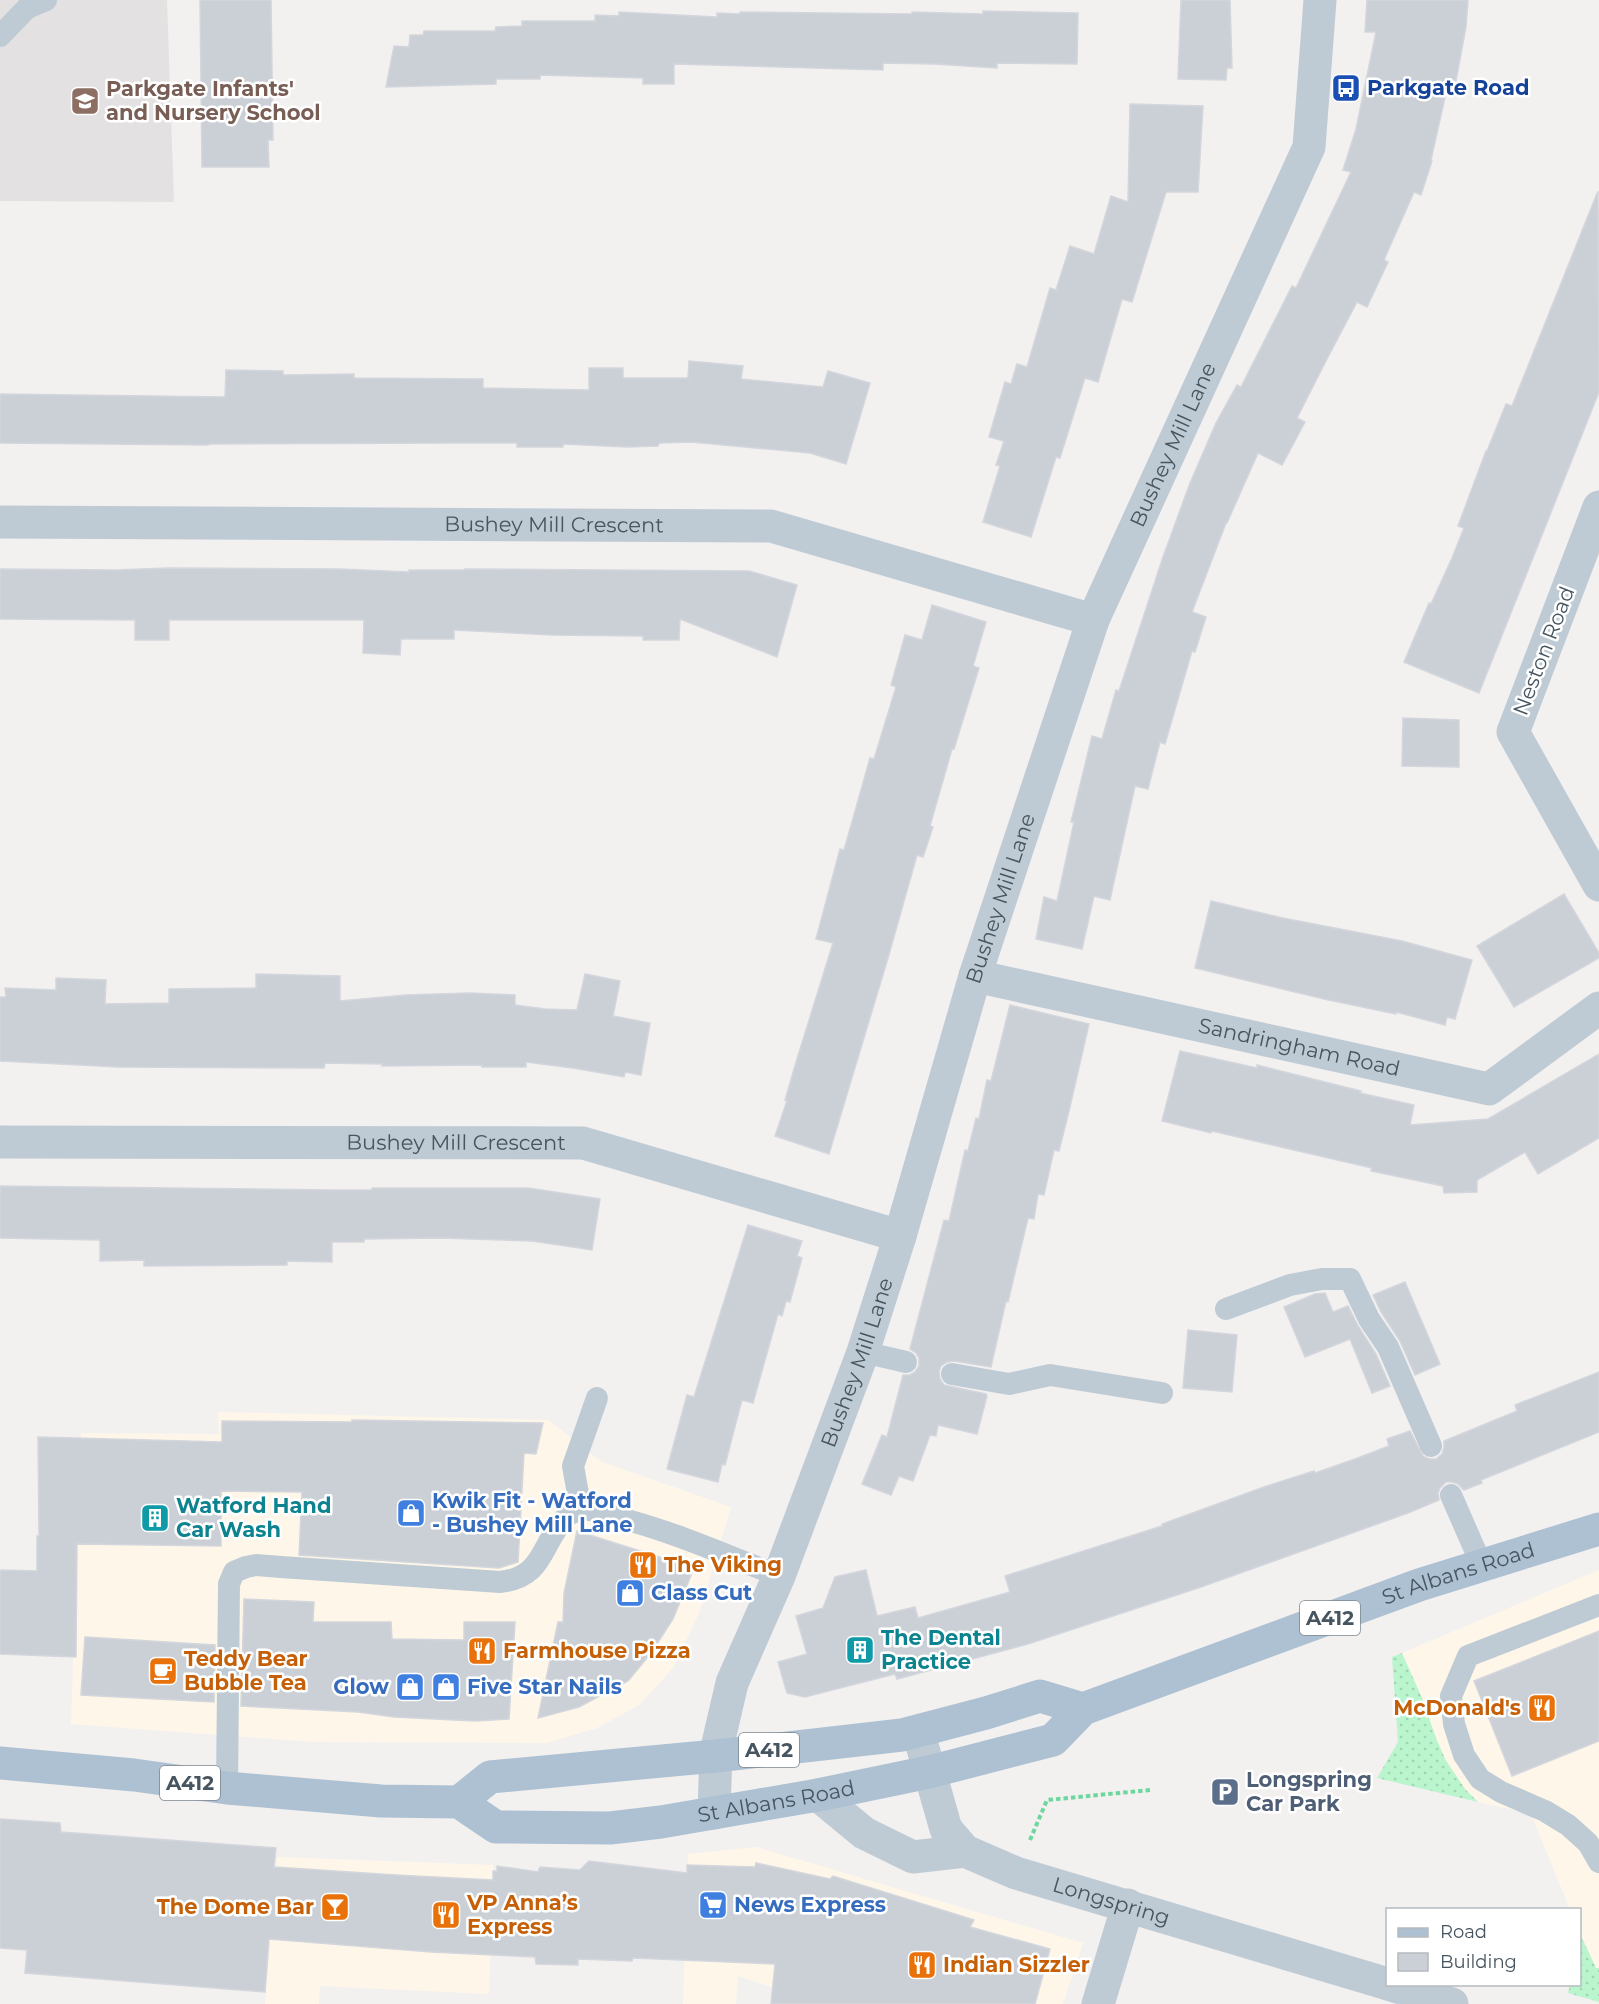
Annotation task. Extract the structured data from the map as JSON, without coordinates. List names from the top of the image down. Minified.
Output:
{"streets":{"main road":["St Albans Road","A412"],"street":["Bushey Mill Lane","Bushey Mill Crescent","Neston Road","Sandringham Road","Longspring"]},"crossings":[["Bushey Mill Lane","Bushey Mill Crescent"],["Bushey Mill Lane","Sandringham Road"],["Bushey Mill Lane","St Albans Road"],["Bushey Mill Lane","A412"],["St Albans Road","A412"],["St Albans Road","Longspring"],["A412","Longspring"]],"places":{"bus stop":["Parkgate Road"],"school or university":["Parkgate Infants' and Nursery School"],"shop":["Kwik Fit - Watford - Bushey Mill Lane","Class Cut","Glow","Five Star Nails"],"building":["Watford Hand Car Wash","The Dental Practice"],"restaurant":["The Viking","Farmhouse Pizza","McDonald's","VP Anna’s Express","Indian Sizzler"],"cafe":["Teddy Bear Bubble Tea"],"parking":["Longspring Car Park"],"supermarket":["News Express"],"bar":["The Dome Bar"]},"legend":["Road","Building"]}
